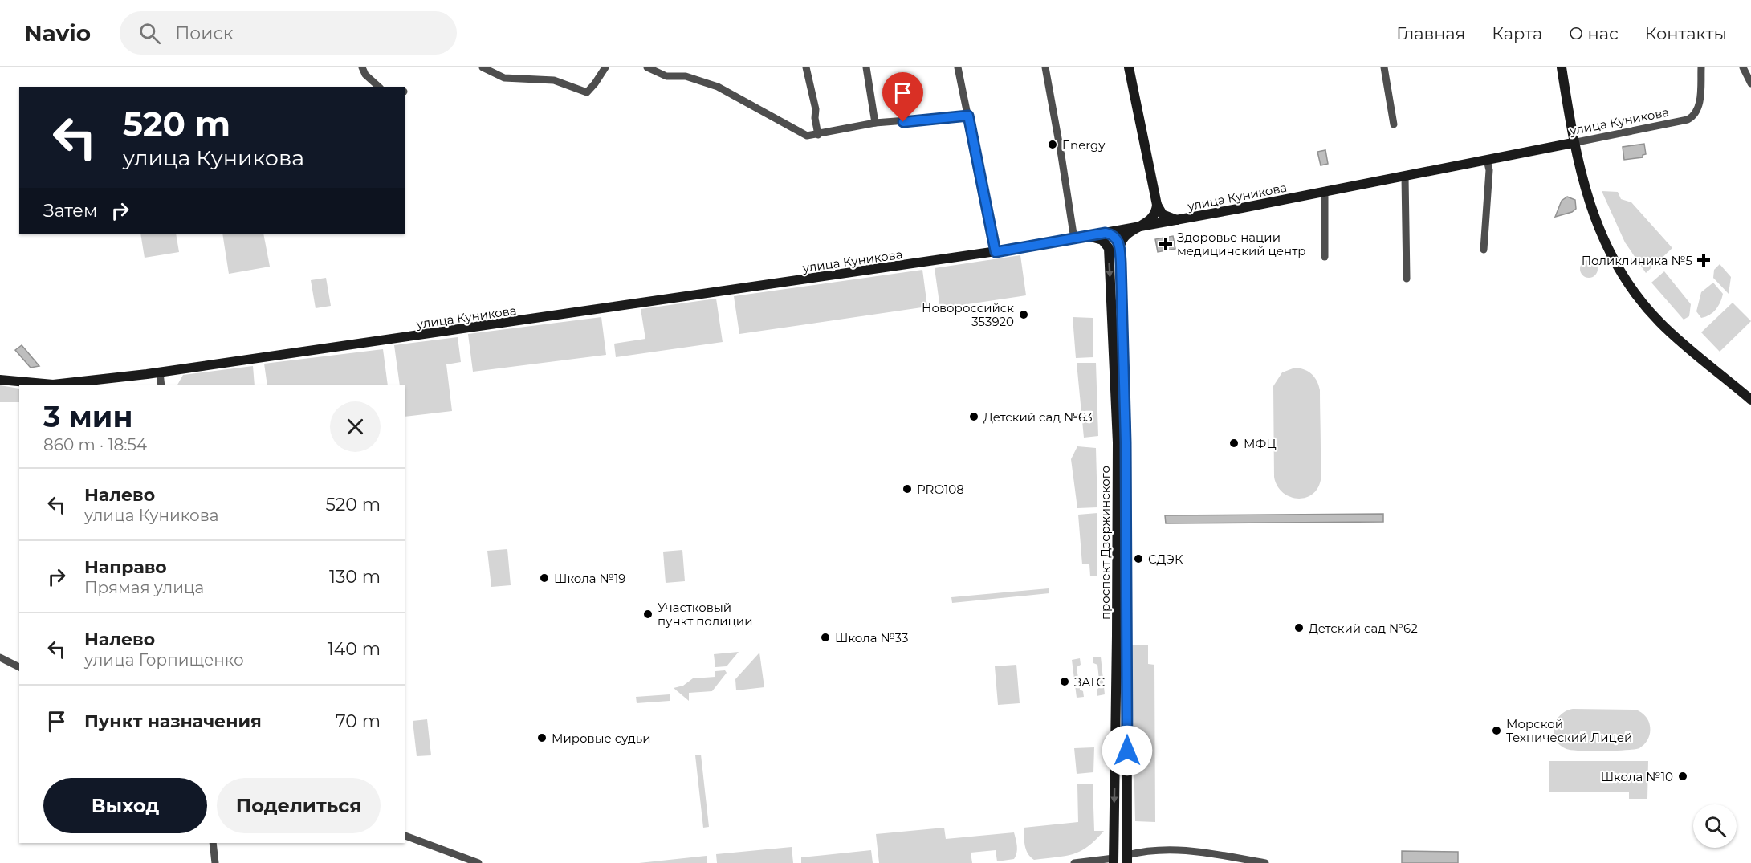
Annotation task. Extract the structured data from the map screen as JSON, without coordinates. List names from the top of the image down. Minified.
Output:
{"streets":{"street":["улица Куникова","проспект Дзержинского"]},"crossings":[["улица Куникова","проспект Дзержинского"]],"places":{"other":["Energy","Новороссийск 353920","Детский сад №63","МФЦ","PRO108","СДЭК","Школа №19","Участковый пункт полиции","Детский сад №62","Школа №33","ЗАГС","Морской Технический Лицей","Мировые судьи","Школа №10"],"health":["Здоровье нации медицинский центр","Поликлиника №5"]},"page":{"header":"Navio","search":"Поиск","nav":["Главная","Карта","О нас","Контакты"],"turn":["520 m","улица Куникова"],"then":"Затем","heading":["3 мин","860 m · 18:54"],"list":[{"name":"Налево","note":"улица Куникова","value":"520 m"},{"name":"Направо","note":"Прямая улица","value":"130 m"},{"name":"Налево","note":"улица Горпищенко","value":"140 m"},{"name":"Пункт назначения","value":"70 m"}],"buttons":["Выход","Поделиться"]}}
